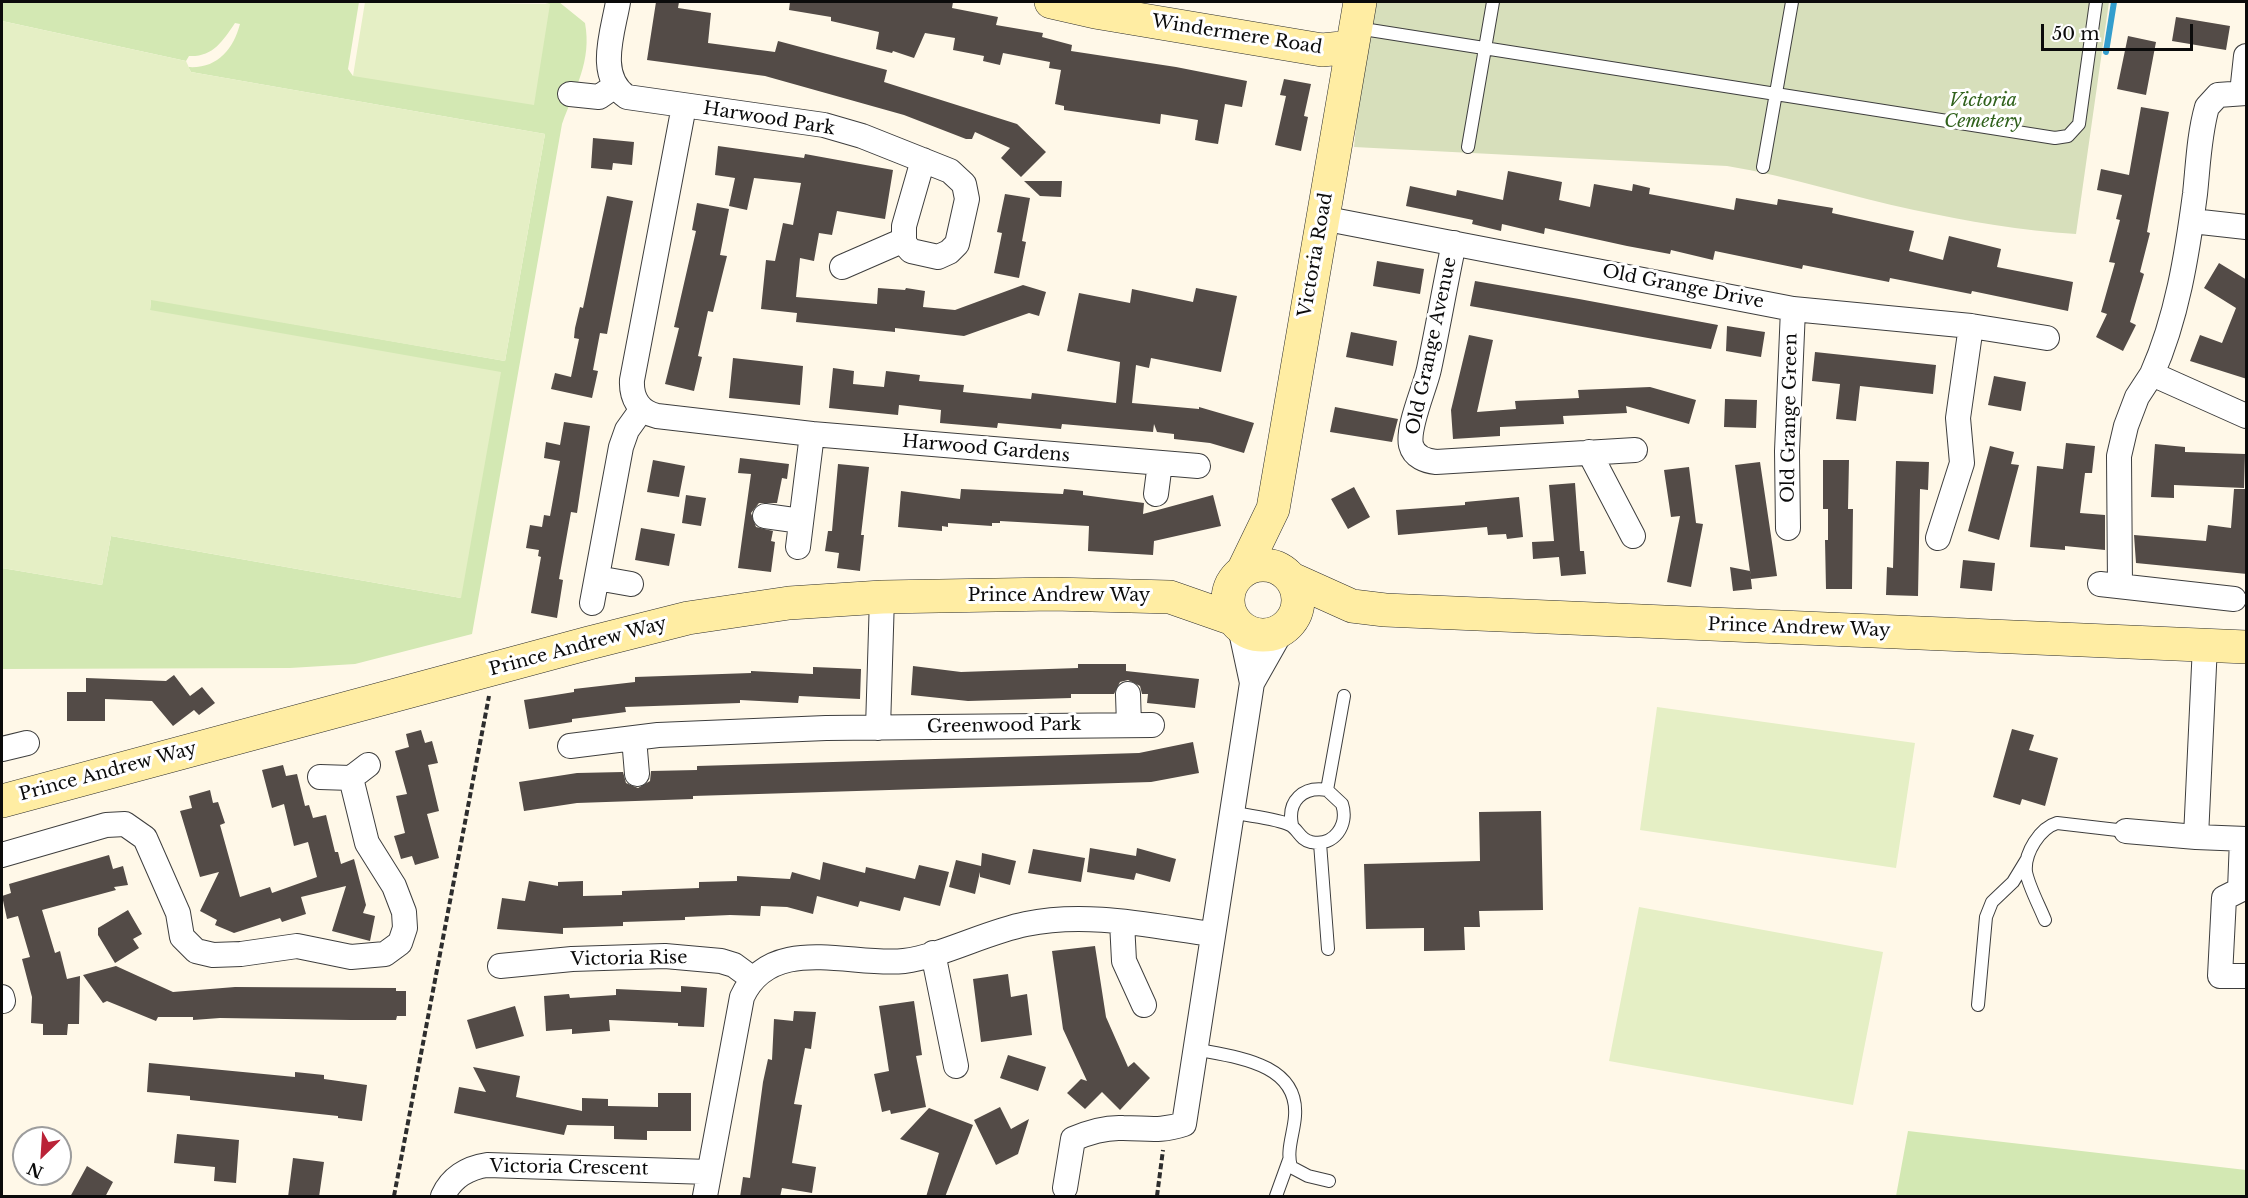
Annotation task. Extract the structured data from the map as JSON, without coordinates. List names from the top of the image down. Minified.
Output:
{"streets":{"street":["Windermere Road","Harwood Park","Victoria Road","Old Grange Drive","Old Grange Avenue","Old Grange Green","Harwood Gardens","Prince Andrew Way","Greenwood Park","Victoria Rise","Victoria Crescent"]},"crossings":[["Windermere Road","Victoria Road"],["Victoria Road","Old Grange Drive"],["Victoria Road","Prince Andrew Way"],["Old Grange Drive","Old Grange Avenue"],["Old Grange Drive","Old Grange Green"]],"parks":["Victoria Cemetery"],"scale_bar":"50 m","north":"bottom left"}
